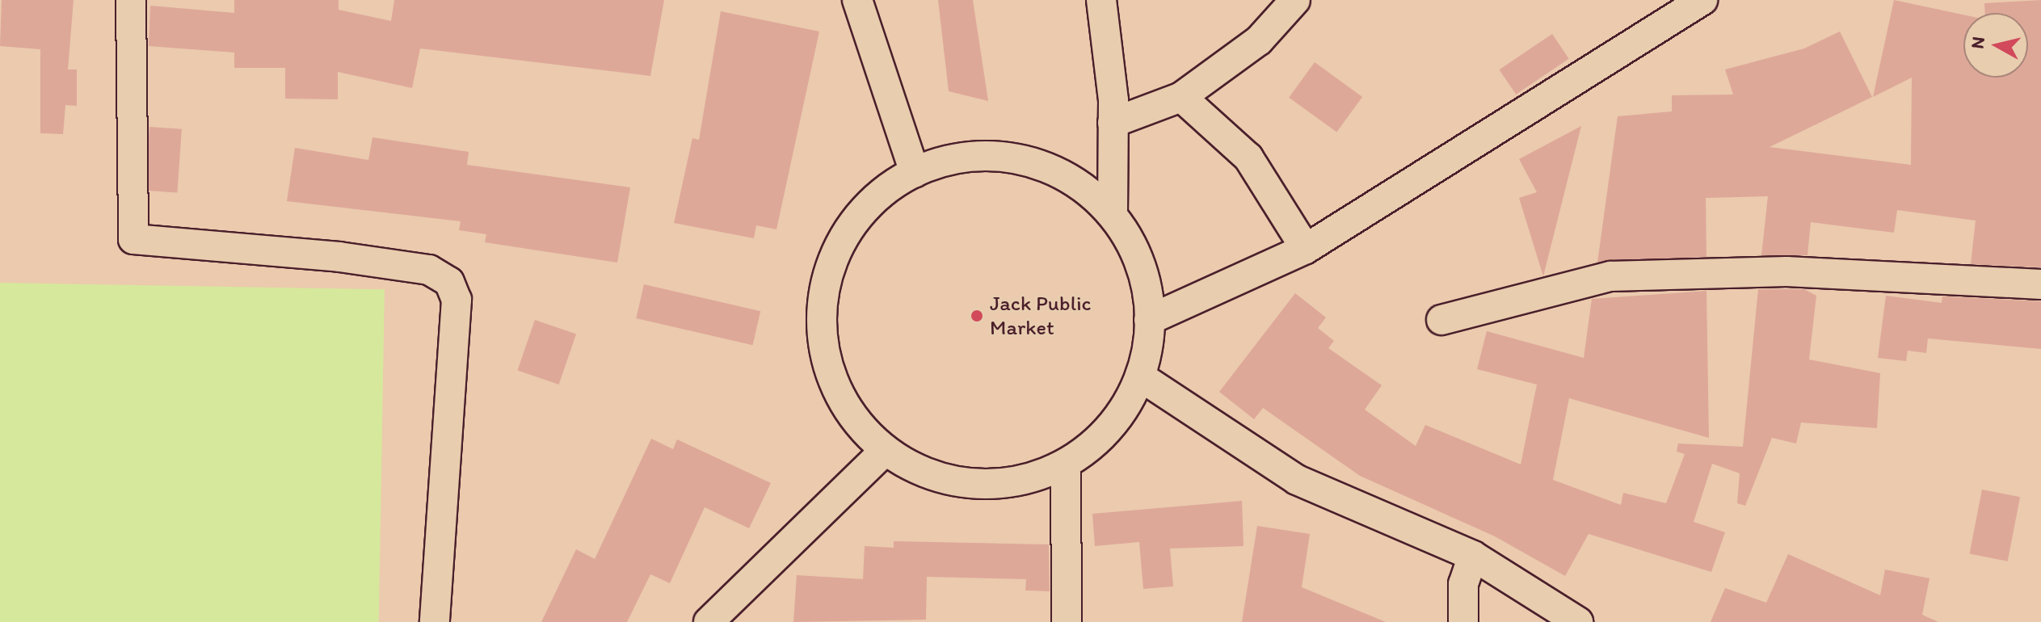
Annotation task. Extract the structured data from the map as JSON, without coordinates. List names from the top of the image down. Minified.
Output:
{"places":["Jack Public Market"],"north":"left"}
